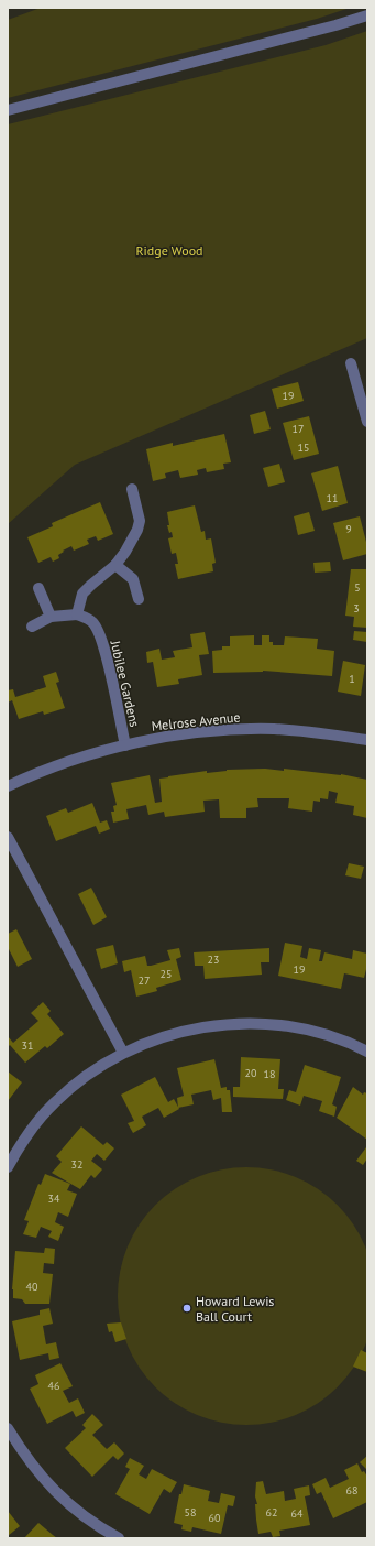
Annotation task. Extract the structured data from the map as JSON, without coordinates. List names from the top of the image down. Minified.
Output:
{"streets":{"street":["Jubilee Gardens","Melrose Avenue"]},"crossings":[["Jubilee Gardens","Melrose Avenue"]],"parks":["Ridge Wood"],"places":["Howard Lewis Ball Court"],"house_numbers":["19","17","15","11","9","5","3","1","23","19","25","27","31","20","18","32","34","40","46","68","58","62","64","60"]}
